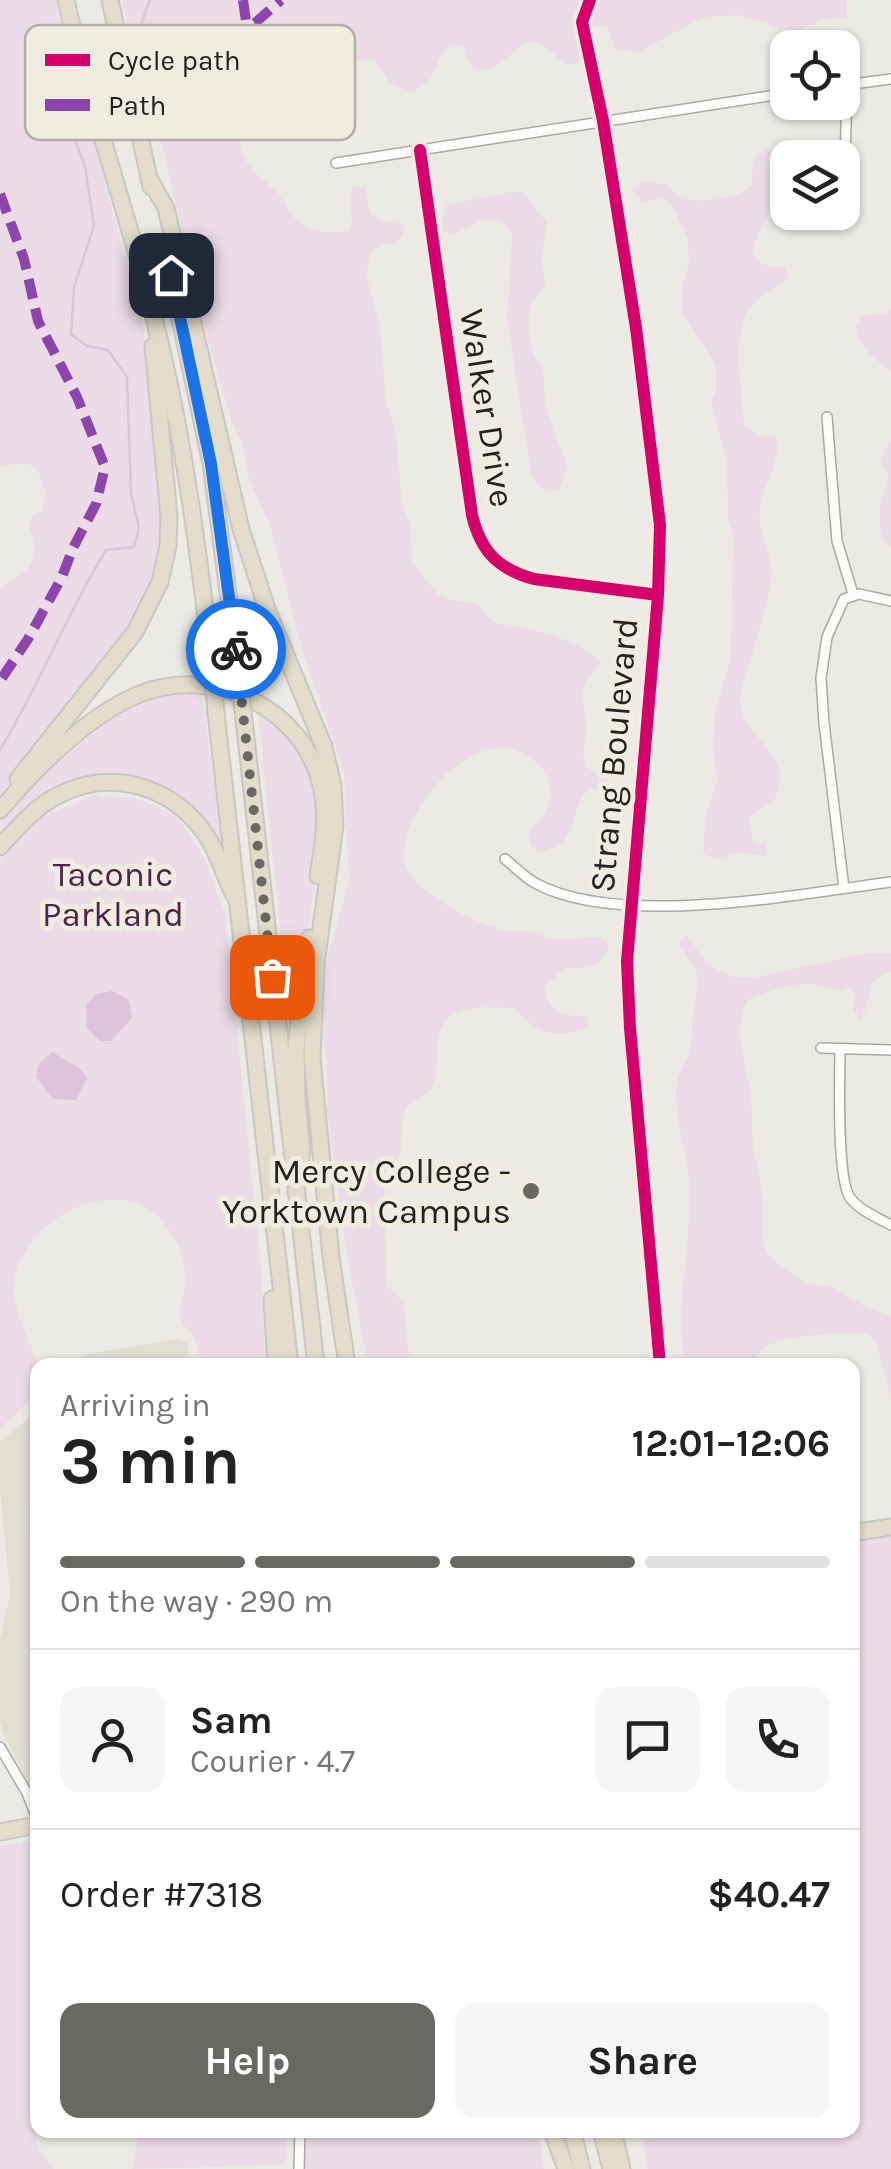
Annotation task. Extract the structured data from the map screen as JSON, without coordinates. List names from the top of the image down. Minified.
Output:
{"streets":{"street":["Walker Drive","Strang Boulevard"]},"crossings":[["Walker Drive","Strang Boulevard"]],"parks":["Taconic Parkland"],"places":["Mercy College - Yorktown Campus"],"legend":["Cycle path","Path"],"page":{"heading":["3 min","Arriving in","12:01–12:06"],"panel":["Sam","Courier · 4.7","Order #7318","$40.47"],"bar":"On the way · 290 m","buttons":["Help","Share"]}}
